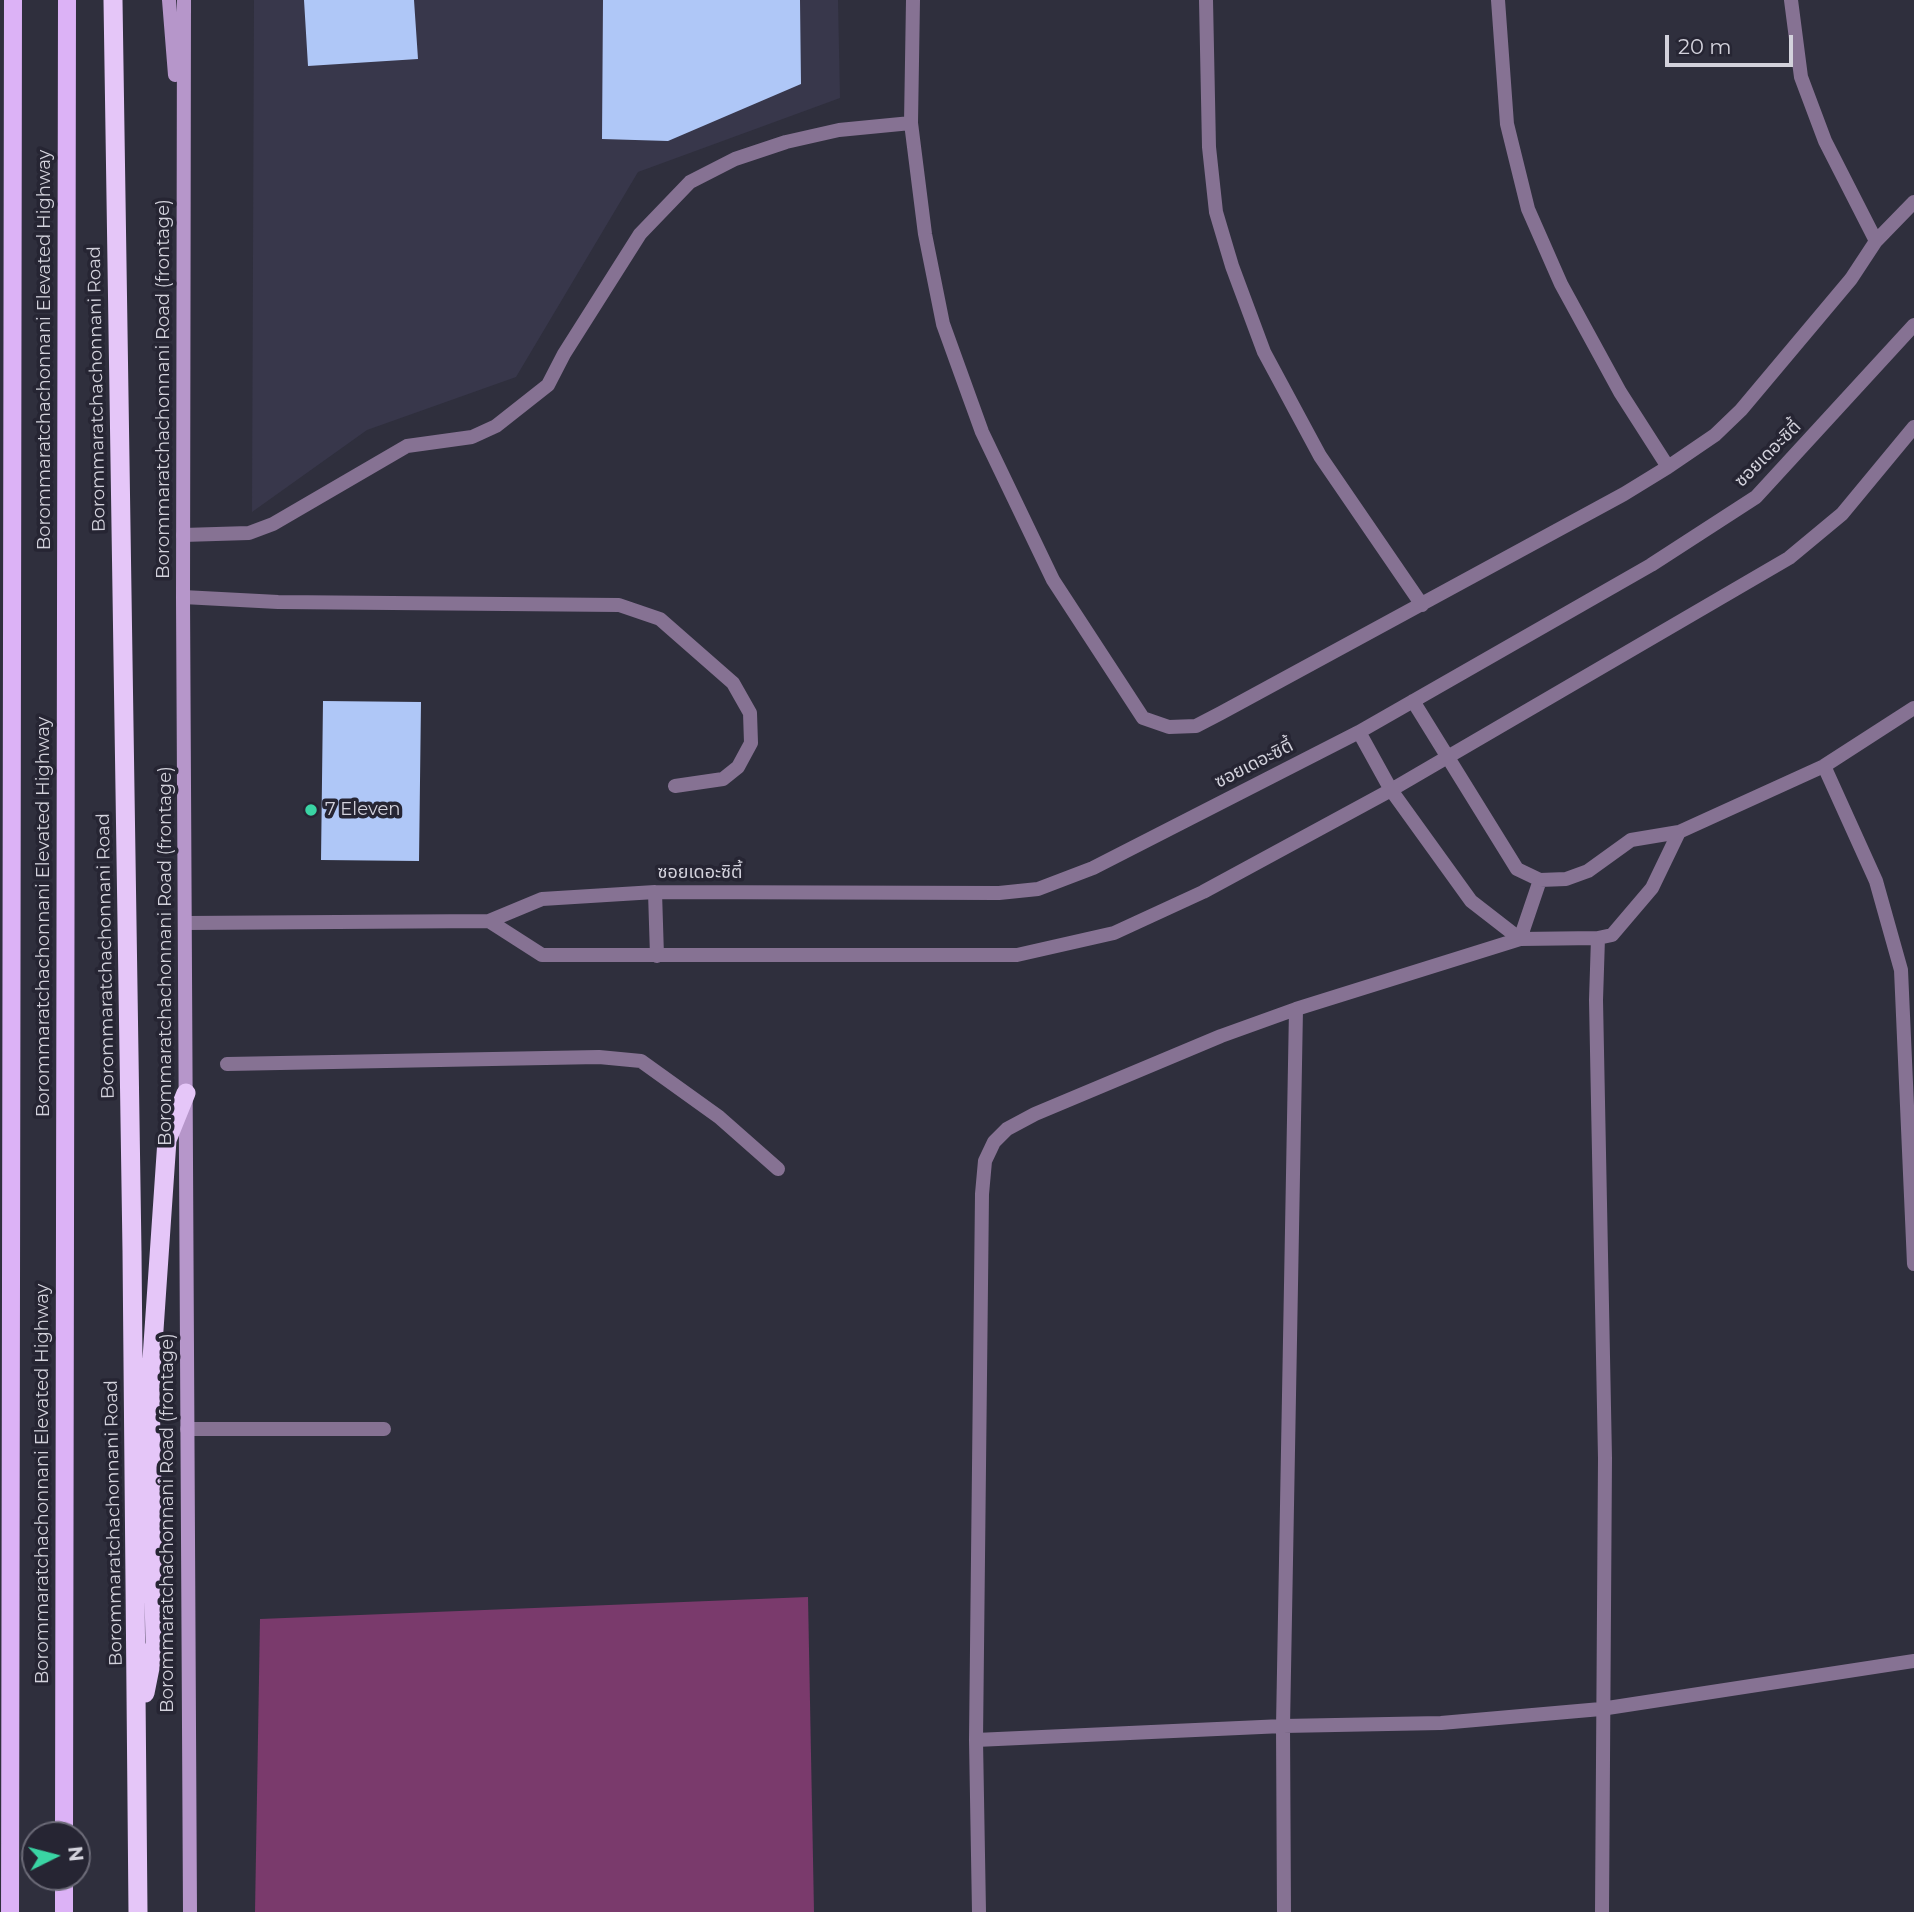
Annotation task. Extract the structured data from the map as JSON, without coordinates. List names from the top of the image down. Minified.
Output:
{"streets":{"highway":["Borommaratchachonnani Road"],"main road":["Borommaratchachonnani Elevated Highway","Borommaratchachonnani Road (frontage)"],"street":["ซอยเดอะซิตี้"]},"crossings":[["Borommaratchachonnani Road (frontage)","ซอยเดอะซิตี้"]],"places":["7 Eleven"],"scale_bar":"20 m","north":"right"}
